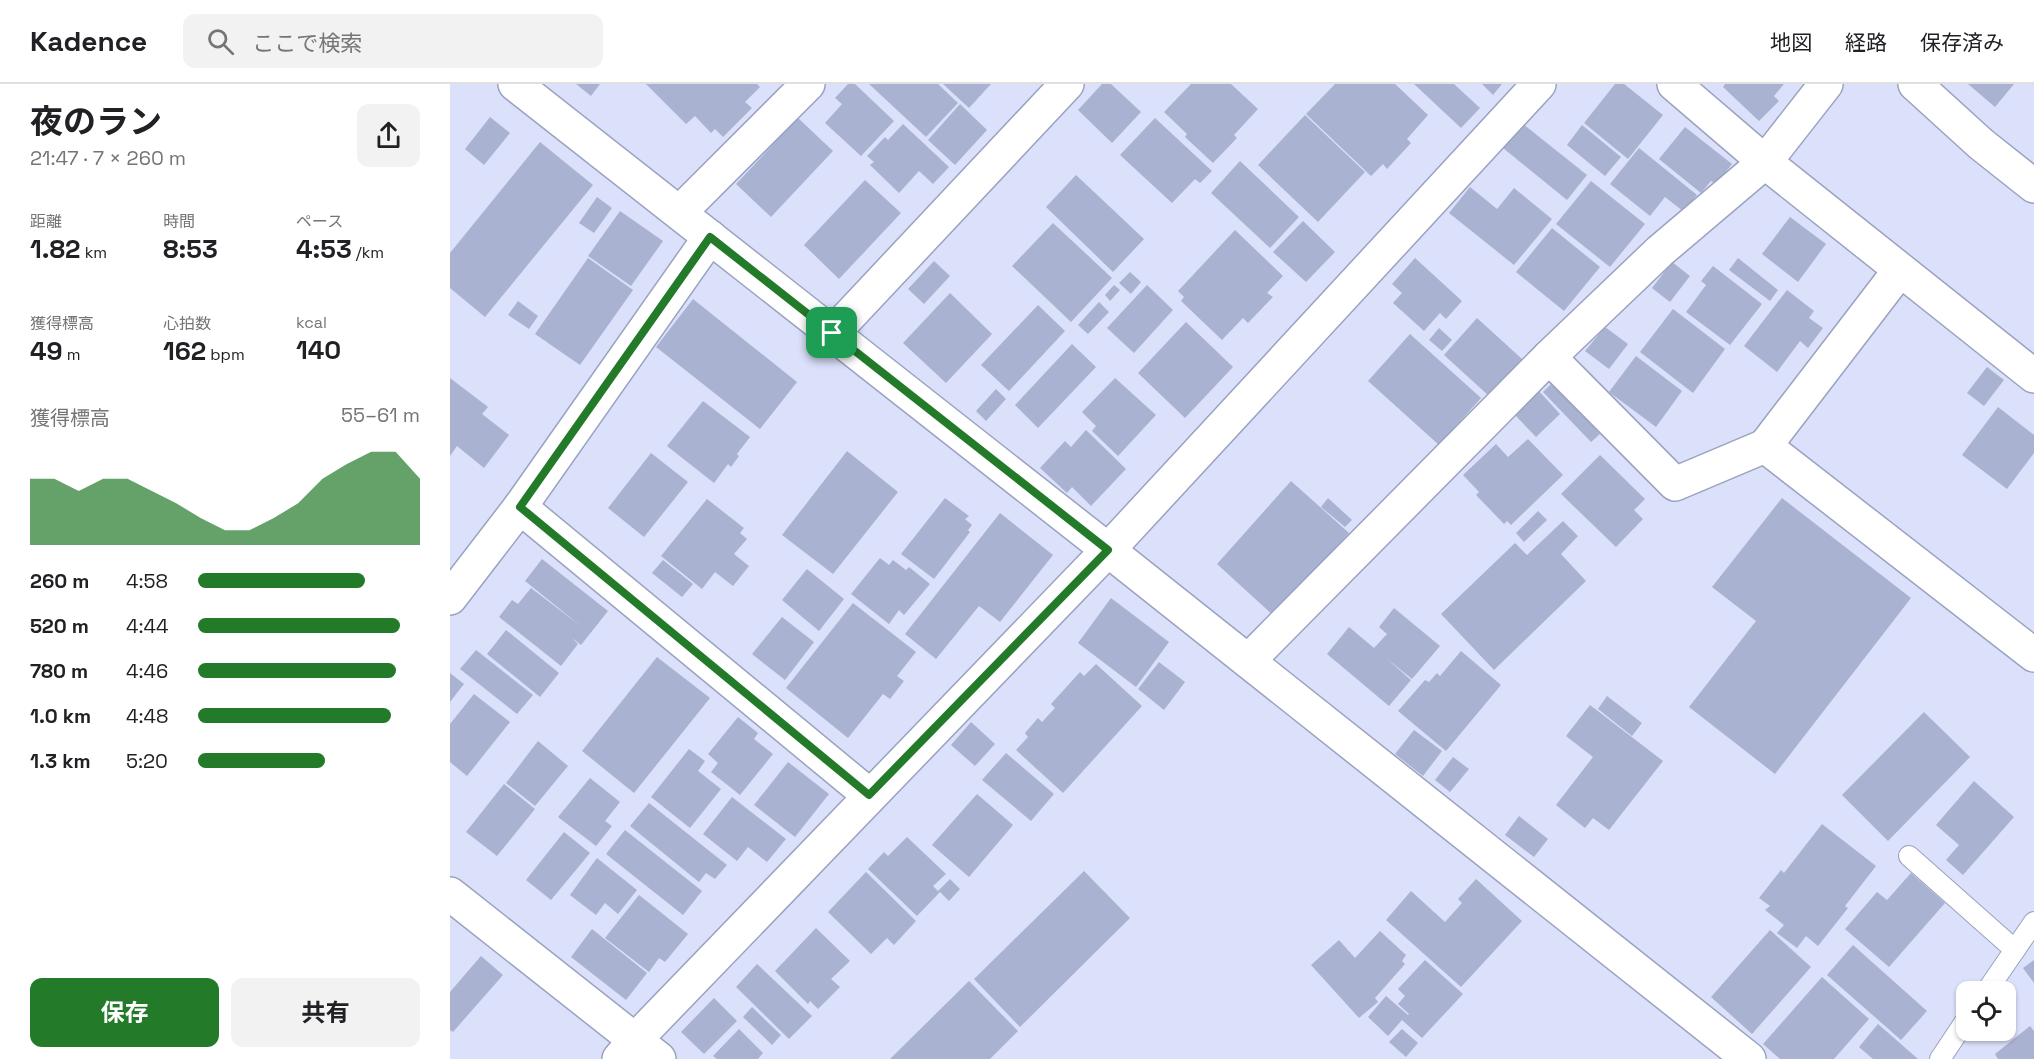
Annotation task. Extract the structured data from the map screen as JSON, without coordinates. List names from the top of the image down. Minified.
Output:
{"page":{"header":"Kadence","search":"ここで検索","nav":["地図","経路","保存済み"],"heading":["夜のラン","21:47 · 7 × 260 m"],"stats":[["距離","1.82 km"],["時間","8:53"],["ペース","4:53 /km"],["獲得標高","49 m"],["心拍数","162 bpm"],["kcal","140"]],"chart":["獲得標高","55–61 m"],"list":[{"name":"260 m","note":"4:58"},{"name":"520 m","note":"4:44"},{"name":"780 m","note":"4:46"},{"name":"1.0 km","note":"4:48"},{"name":"1.3 km","note":"5:20"}],"buttons":["保存","共有"]}}
